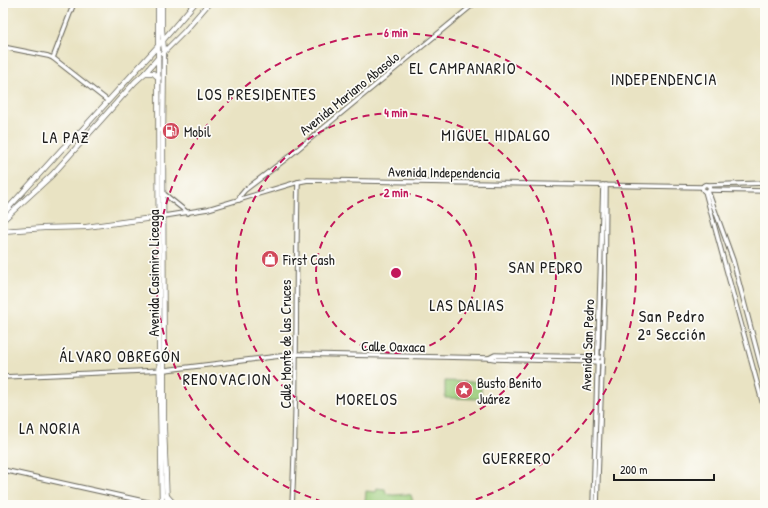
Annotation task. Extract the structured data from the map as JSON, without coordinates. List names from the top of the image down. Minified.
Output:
{"streets":{"main road":["Avenida Independencia","Avenida Casimiro Liceaga"],"street":["Avenida Mariano Abasolo","Calle Monte de las Cruces","Avenida San Pedro","Calle Oaxaca"]},"crossings":[["Avenida Mariano Abasolo","Avenida Independencia"],["Avenida Independencia","Avenida Casimiro Liceaga"],["Avenida Independencia","Calle Monte de las Cruces"],["Avenida Independencia","Avenida San Pedro"],["Avenida Casimiro Liceaga","Calle Oaxaca"],["Calle Monte de las Cruces","Calle Oaxaca"],["Avenida San Pedro","Calle Oaxaca"]],"districts":["EL CAMPANARIO","INDEPENDENCIA","LOS PRESIDENTES","MIGUEL HIDALGO","LA PAZ","SAN PEDRO","LAS DALIAS","San Pedro 2ª Sección","ÁLVARO OBREGÓN","RENOVACION","MORELOS","LA NORIA","GUERRERO"],"places":{"fuel station":["Mobil"],"shop":["First Cash"],"place":["Busto Benito Juárez"]},"scale_bar":"200 m","rings":["6 min","4 min","2 min"]}
